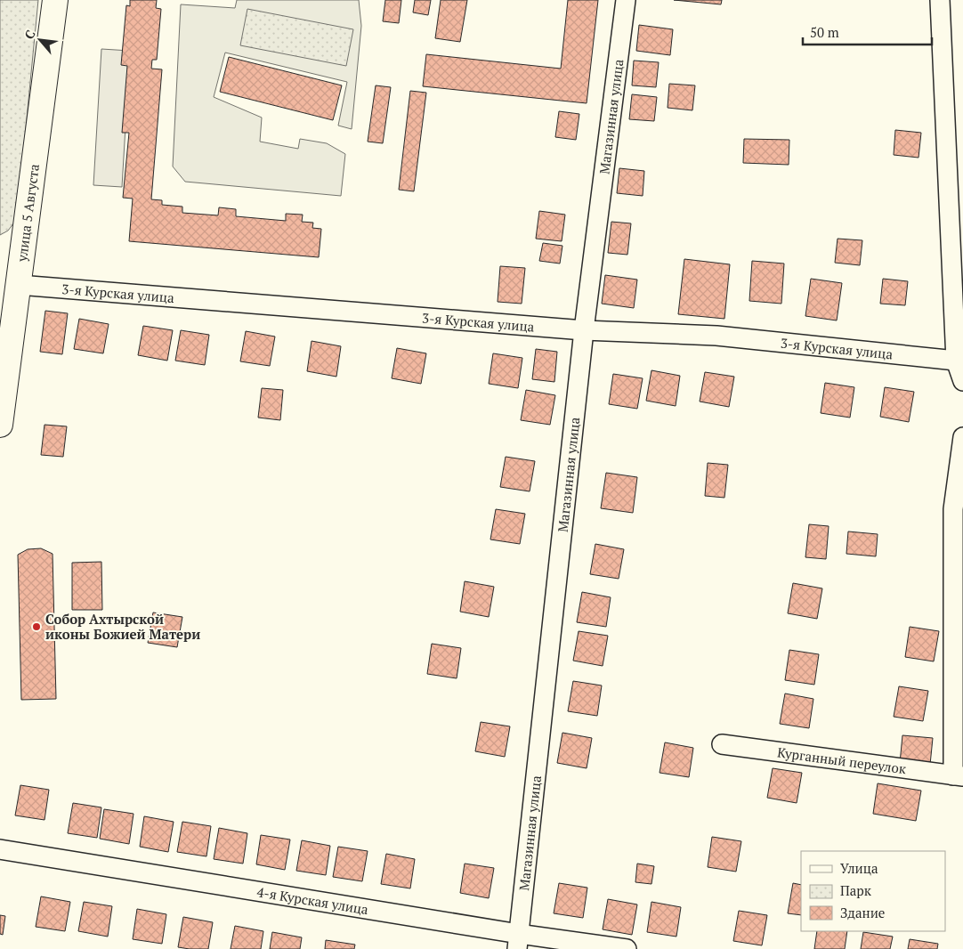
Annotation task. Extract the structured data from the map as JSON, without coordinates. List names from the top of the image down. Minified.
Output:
{"streets":{"main road":["улица 5 Августа"],"street":["Магазинная улица","3-я Курская улица","Курганный переулок","4-я Курская улица"]},"crossings":[["Магазинная улица","3-я Курская улица"],["Магазинная улица","4-я Курская улица"],["улица 5 Августа","3-я Курская улица"]],"places":["Собор Ахтырской иконы Божией Матери"],"legend":["Улица","Парк","Здание"],"scale_bar":"50 m","north":"top left"}
